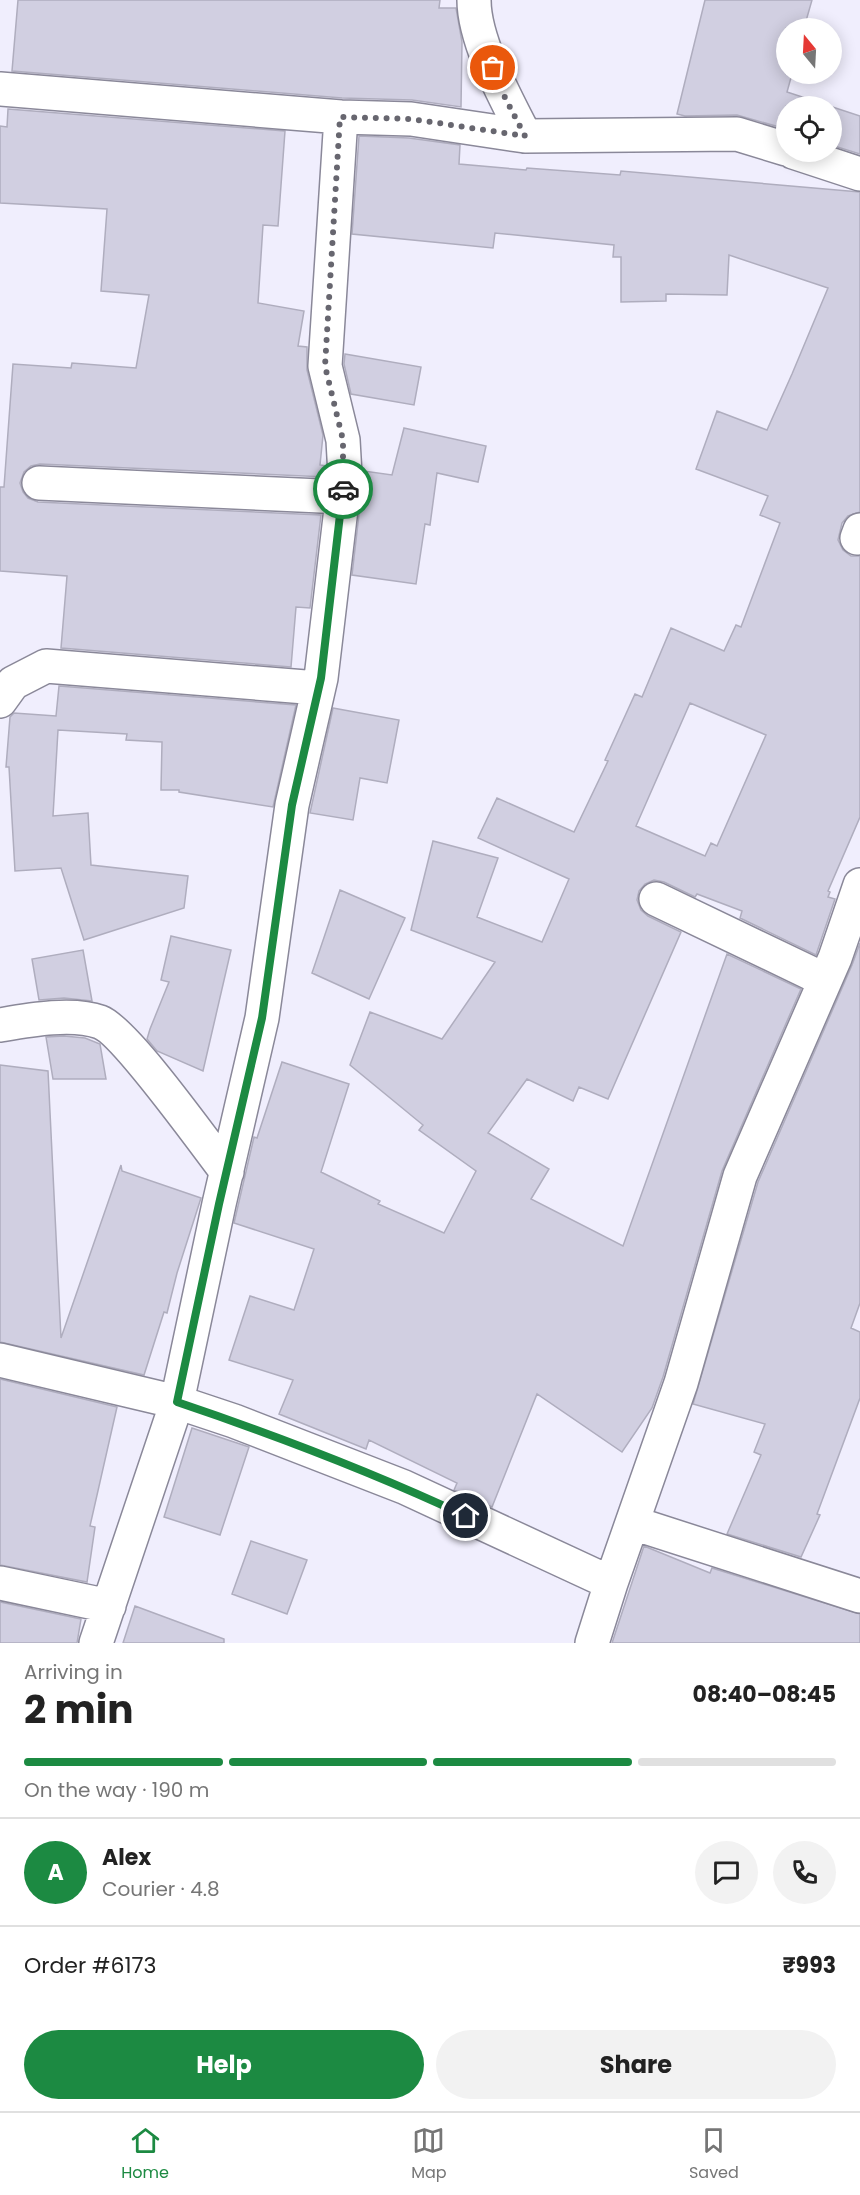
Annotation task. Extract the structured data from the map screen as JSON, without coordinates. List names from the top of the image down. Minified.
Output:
{"north":"top","page":{"heading":["2 min","Arriving in","08:40–08:45"],"panel":["Alex","Courier · 4.8","Order #6173","₹993"],"bar":"On the way · 190 m","round":"A","buttons":["Help","Share"],"tabs":["Home","Map","Saved"]}}
